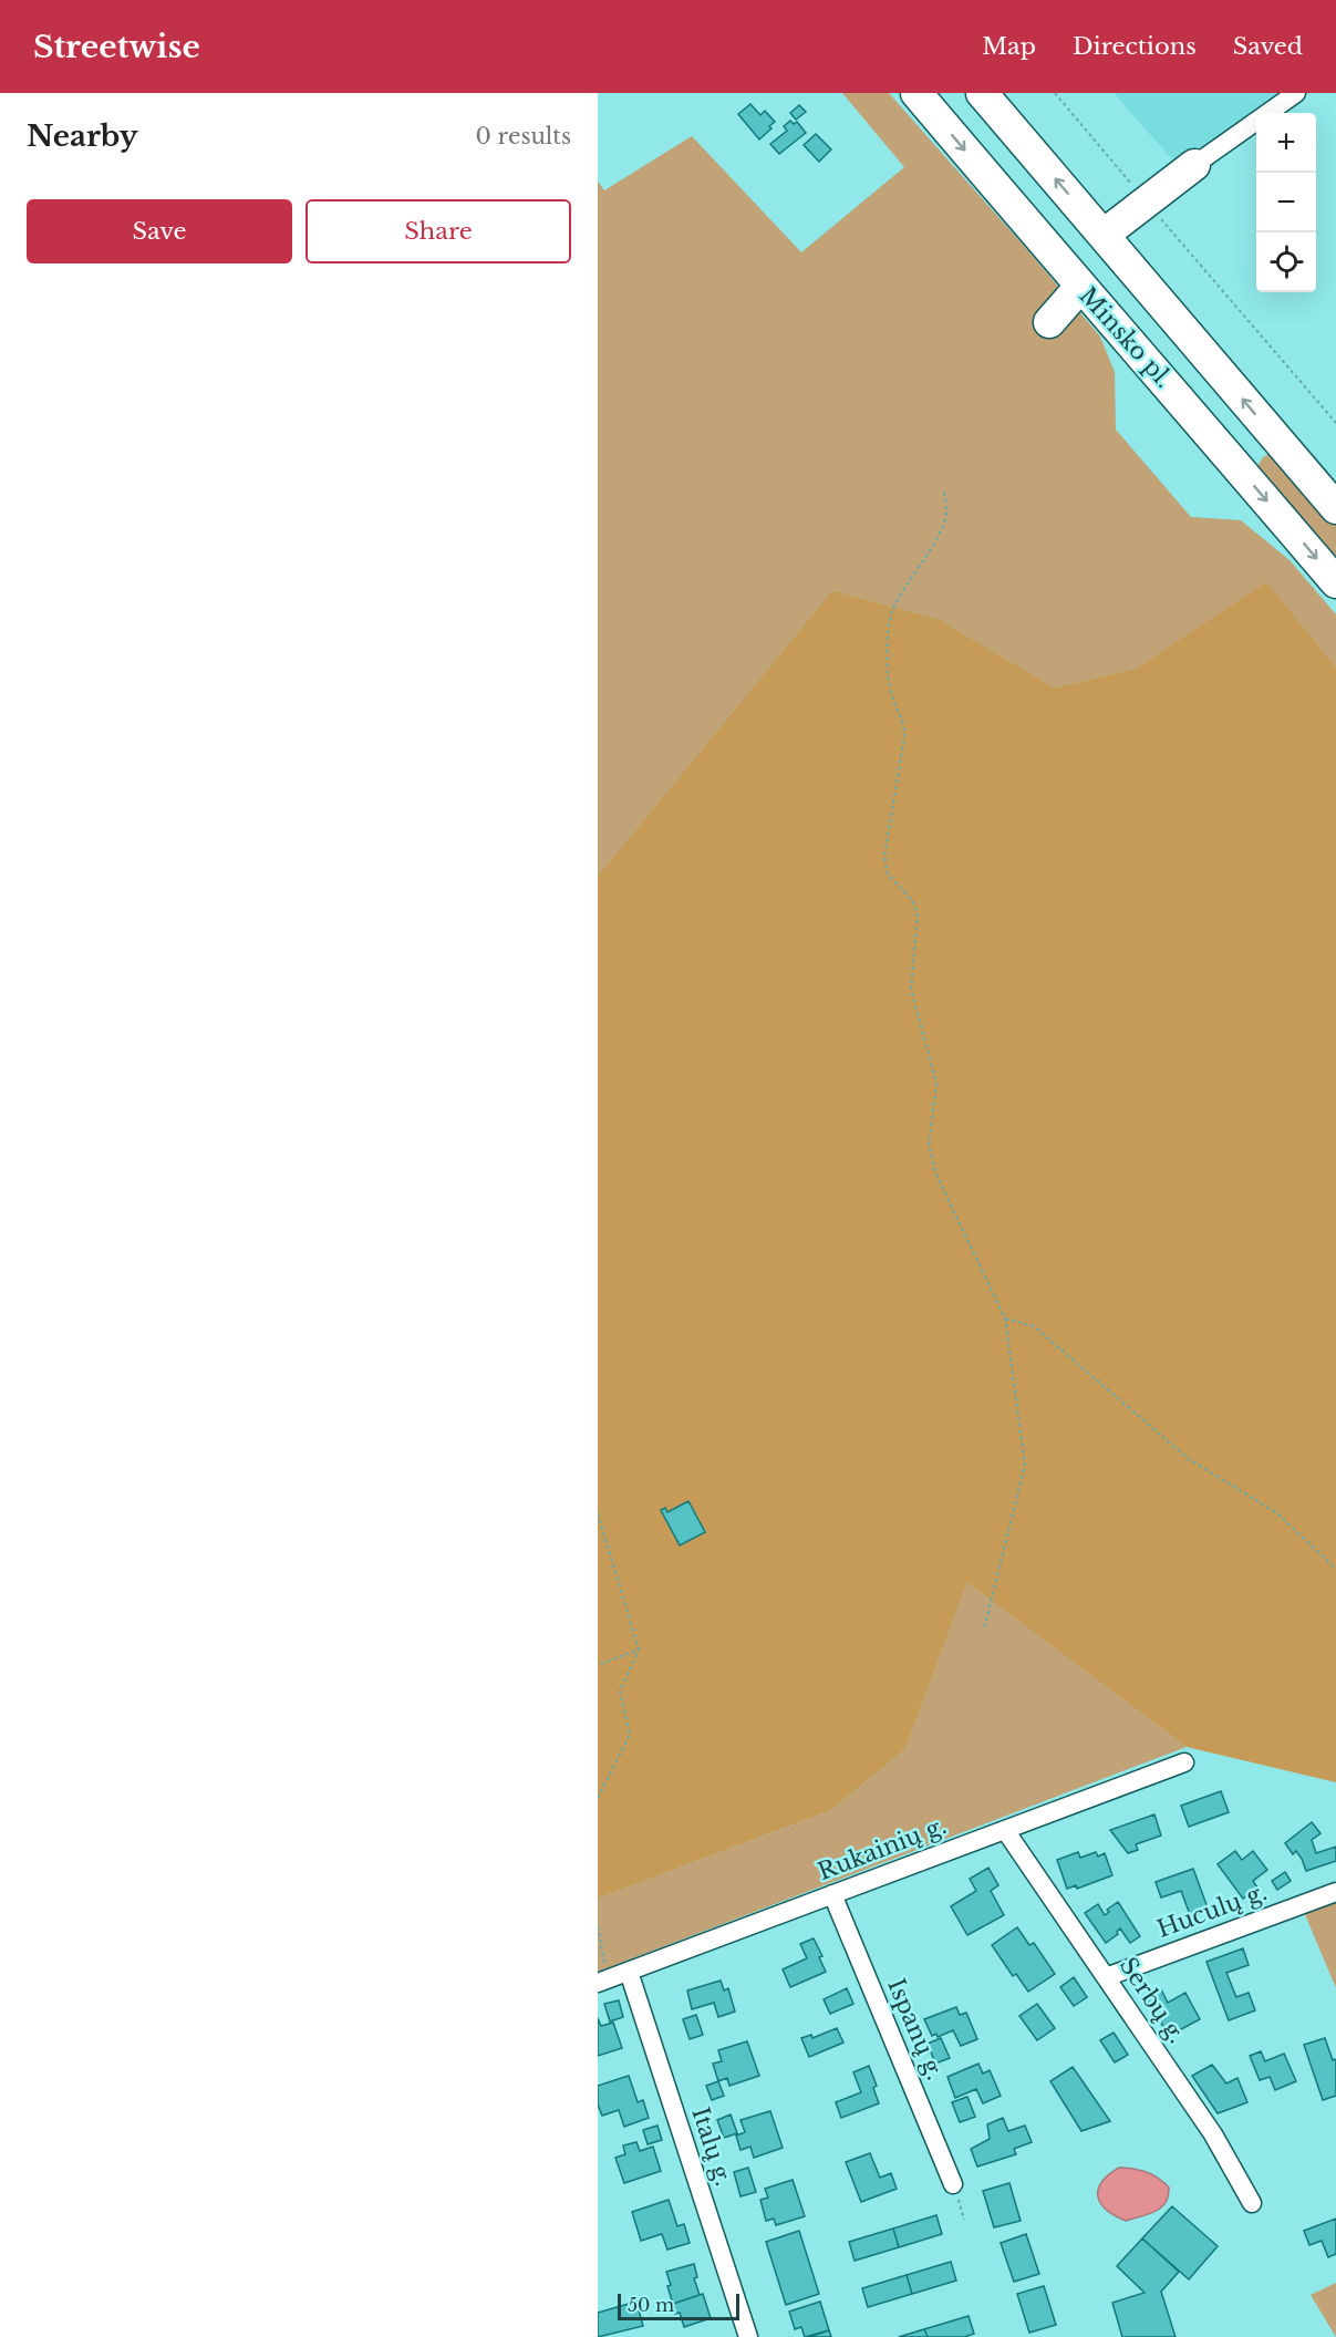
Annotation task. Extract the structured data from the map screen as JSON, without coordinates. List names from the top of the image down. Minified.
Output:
{"streets":{"highway":["Minsko pl."],"street":["Rukainių g.","Huculų g.","Serbų g.","Ispanų g.","Italų g."]},"crossings":[["Rukainių g.","Serbų g."],["Rukainių g.","Ispanų g."],["Rukainių g.","Italų g."],["Huculų g.","Serbų g."]],"scale_bar":"50 m","page":{"header":"Streetwise","nav":["Map","Directions","Saved"],"heading":["Nearby","0 results"],"map_buttons":["+","−"],"buttons":["Save","Share"],"scale":"50 m"}}
